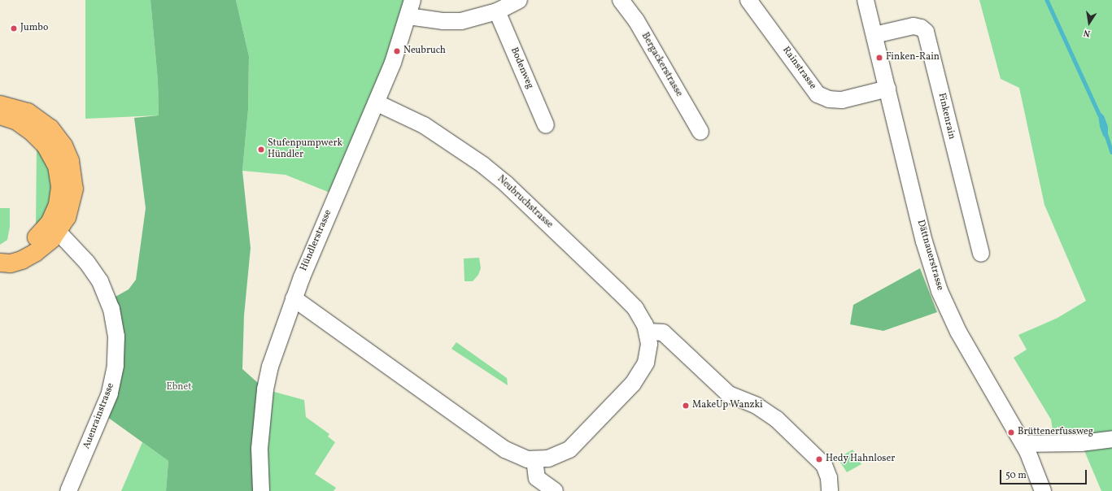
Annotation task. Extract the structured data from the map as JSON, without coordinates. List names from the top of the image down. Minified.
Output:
{"streets":{"street":["Bergackerstrasse","Bodenweg","Rainstrasse","Finkenrain","Neubruchstrasse","Hündlerstrasse","Dättnauerstrasse","Auenrainstrasse"]},"crossings":[["Rainstrasse","Dättnauerstrasse"],["Finkenrain","Dättnauerstrasse"],["Neubruchstrasse","Hündlerstrasse"]],"parks":["Ebnet"],"places":["Jumbo","Neubruch","Finken-Rain","Stufenpumpwerk Hündler","MakeUp Wanzki","Brüttenerfussweg","Hedy Hahnloser"],"scale_bar":"50 m","north":"bottom"}
